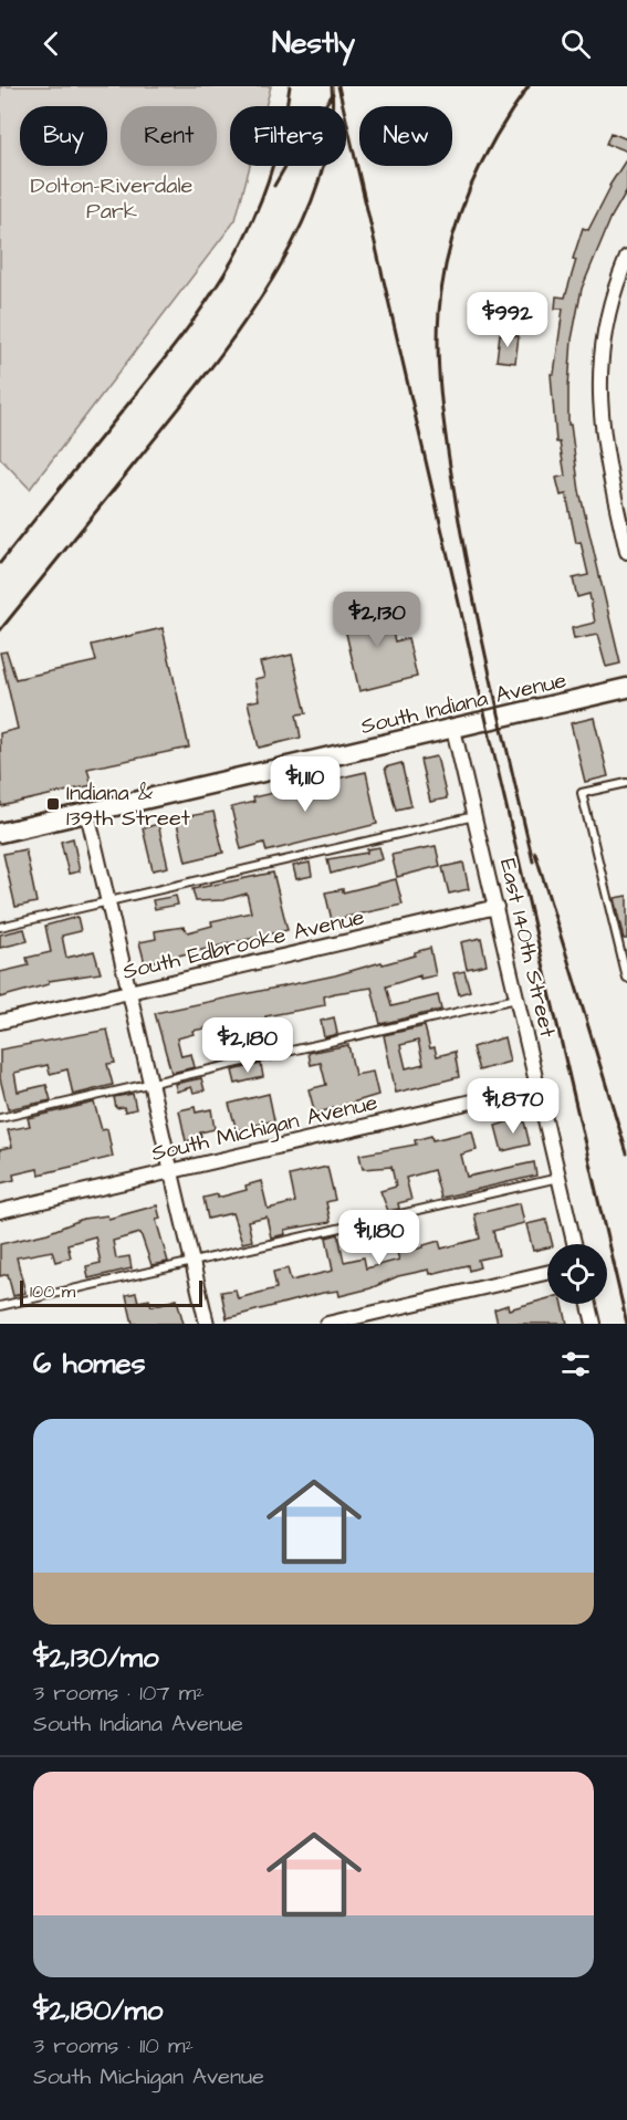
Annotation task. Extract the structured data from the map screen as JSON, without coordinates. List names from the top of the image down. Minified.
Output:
{"streets":{"main road":["South Indiana Avenue"],"street":["South Edbrooke Avenue","East 140th Street","South Michigan Avenue"]},"crossings":[["South Indiana Avenue","East 140th Street"],["South Edbrooke Avenue","East 140th Street"],["East 140th Street","South Michigan Avenue"]],"parks":["Dolton-Riverdale Park"],"places":{"transit":["Indiana & 139th Street"]},"scale_bar":"100 m","page":{"header":"Nestly","chip":["Buy","Rent","Filters","New"],"price":["$992","$2,130","$1,110","$2,180","$1,870","$1,180"],"scale":"100 m","heading":"6 homes","list":[{"name":"$2,130/mo","note":"3 rooms · 107 m² · South Indiana Avenue"},{"name":"$2,180/mo","note":"3 rooms · 110 m² · South Michigan Avenue"}]}}
